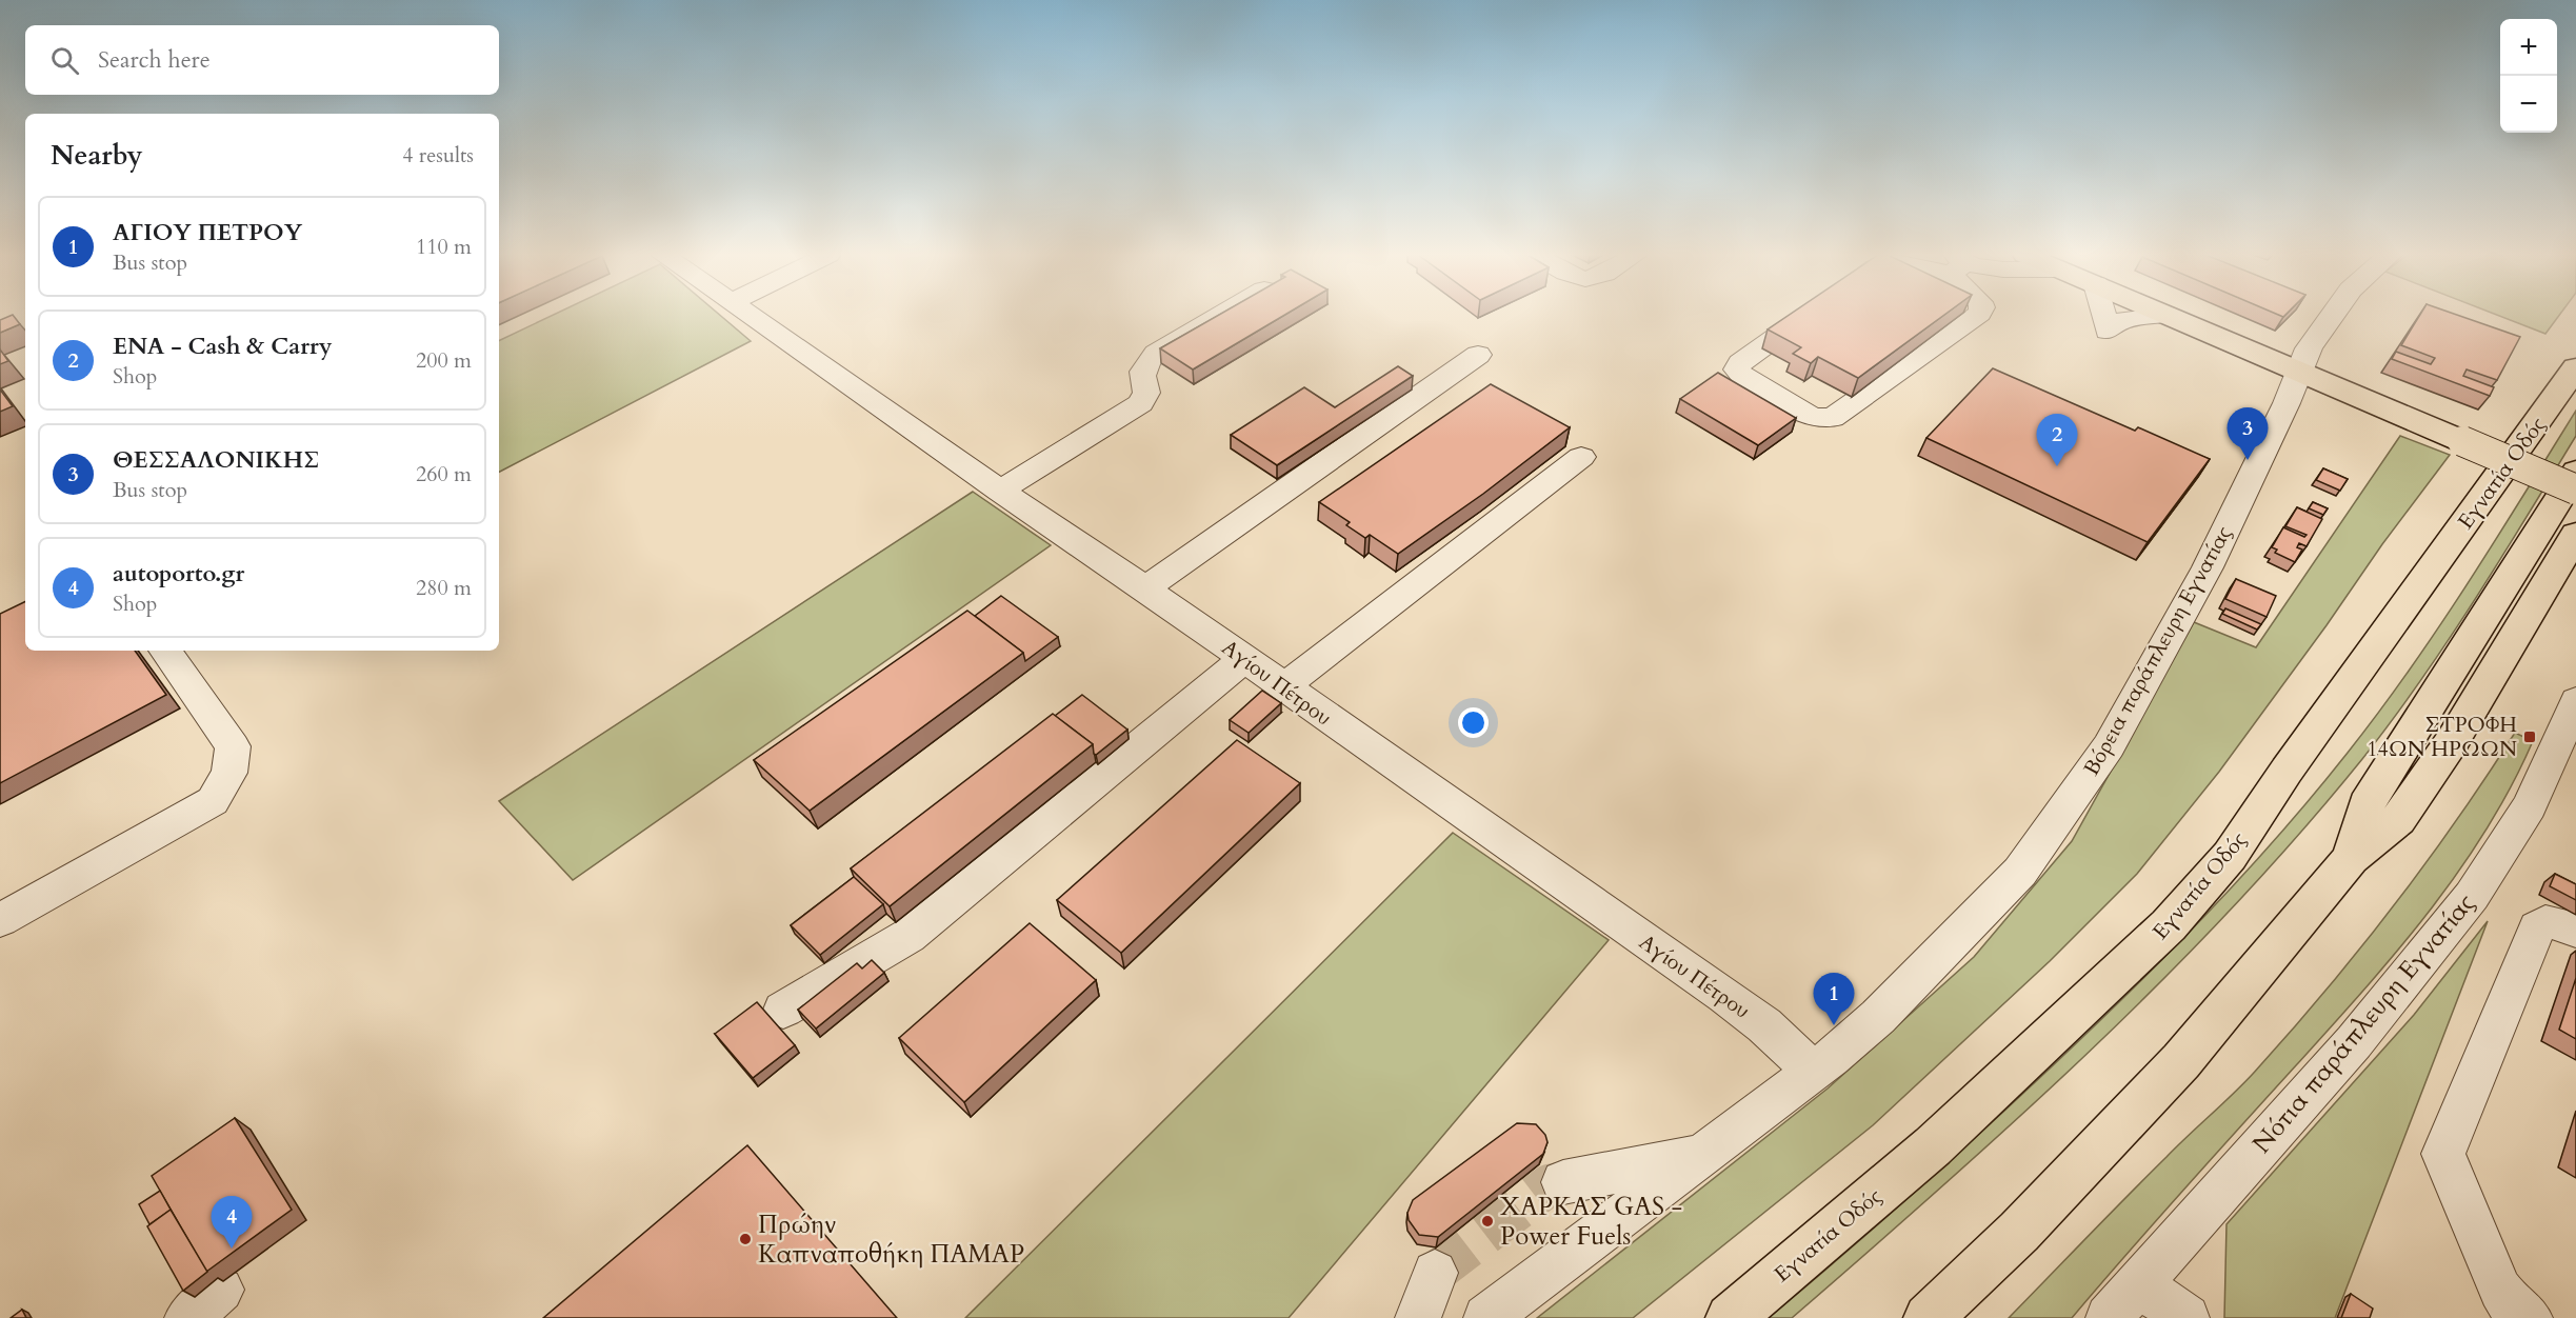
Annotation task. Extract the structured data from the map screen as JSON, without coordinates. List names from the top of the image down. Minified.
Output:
{"streets":{"main road":["Εγνατία Οδός"],"street":["Βόρεια παράπλευρη Εγνατίας","Αγίου Πέτρου","Νότια παράπλευρη Εγνατίας"]},"crossings":[["Βόρεια παράπλευρη Εγνατίας","Αγίου Πέτρου"]],"places":{"transit":["ΣΤΡΟΦΗ 14ΩΝ ΗΡΩΩΝ"],"other":["ΧΑΡΚΑΣ GAS - Power Fuels","Πρώην Καπναποθήκη ΠΑΜΑΡ"]},"page":{"map_buttons":["+","−"],"search":"Search here","heading":["Nearby","4 results"],"list":[{"mark":"1","name":"ΑΓΙΟΥ ΠΕΤΡΟΥ","note":"Bus stop","value":"110 m"},{"mark":"2","name":"ENA - Cash & Carry","note":"Shop","value":"200 m"},{"mark":"3","name":"ΘΕΣΣΑΛΟΝΙΚΗΣ","note":"Bus stop","value":"260 m"},{"mark":"4","name":"autoporto.gr","note":"Shop","value":"280 m"}],"pins":["3","2","1","4"]}}
